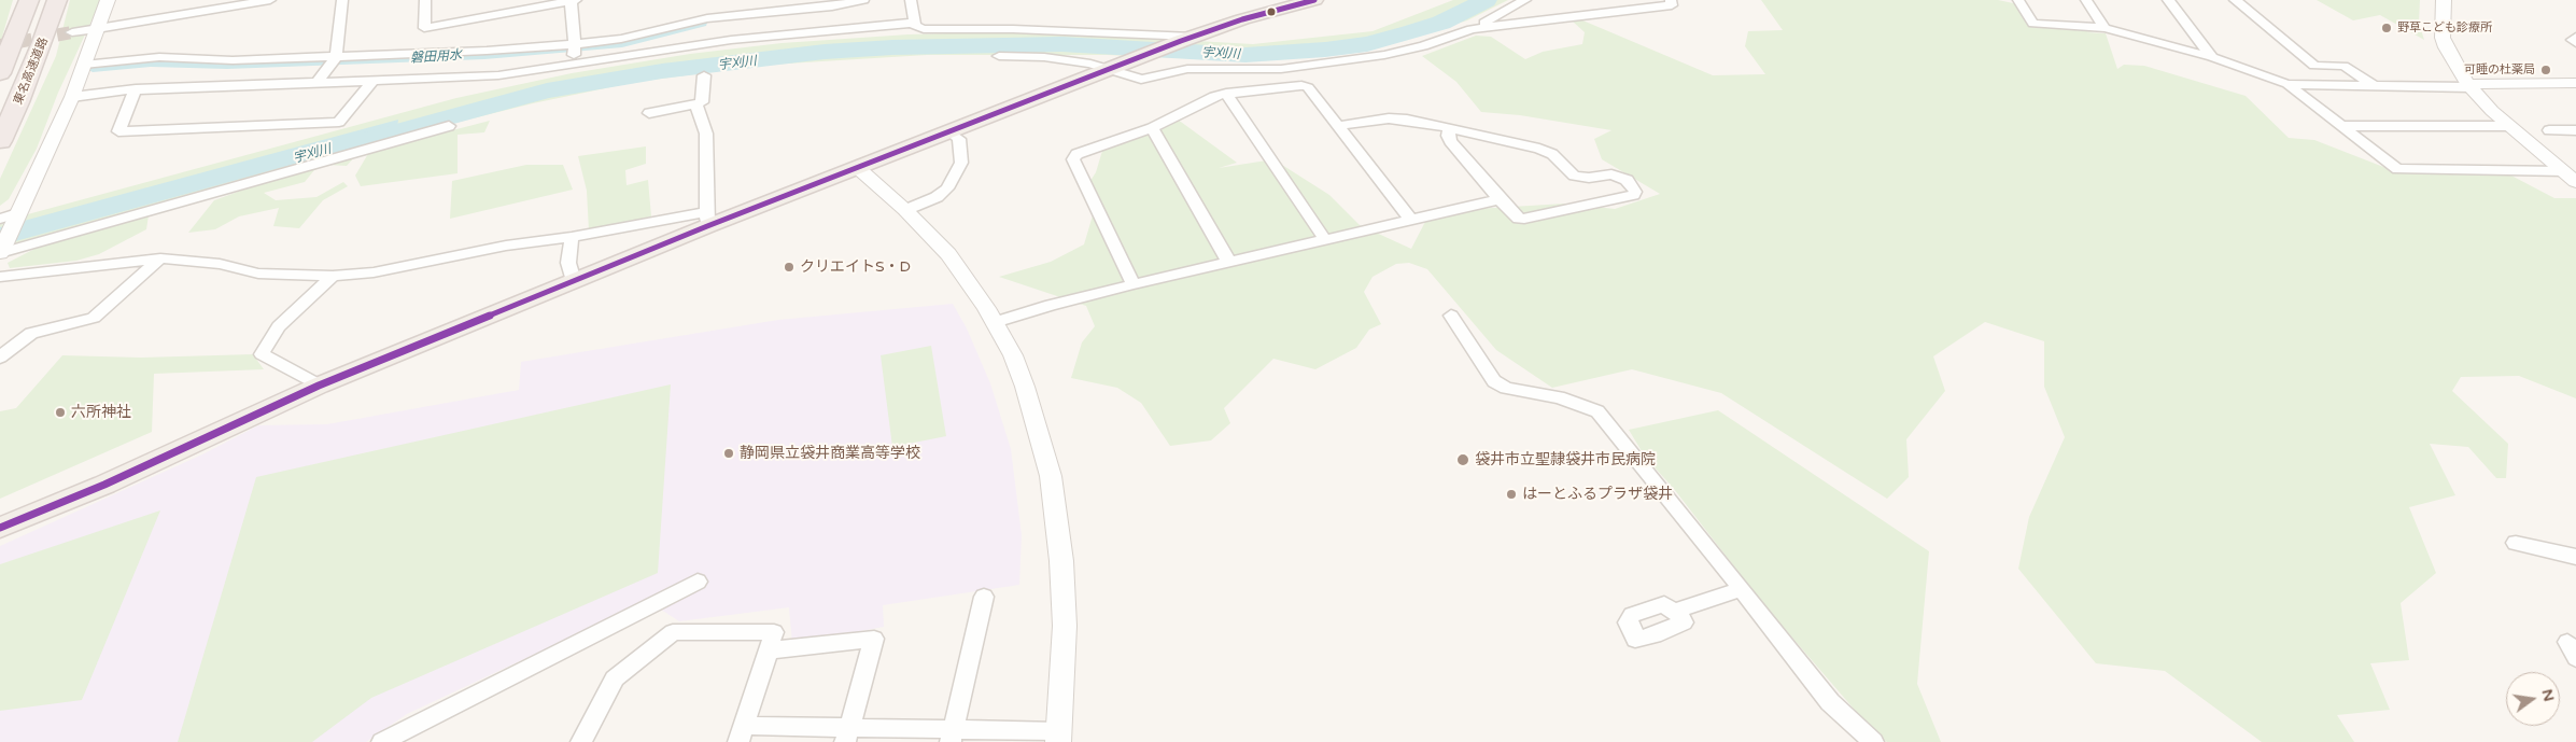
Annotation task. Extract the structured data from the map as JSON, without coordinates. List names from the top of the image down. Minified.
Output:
{"streets":{"highway":["東名高速道路"]},"water":["宇刈川","磐田用水"],"places":["野草こども診療所","可睡の杜薬局","クリエイトS・D","六所神社","静岡県立袋井商業高等学校","袋井市立聖隷袋井市民病院","はーとふるプラザ袋井"],"north":"right"}
